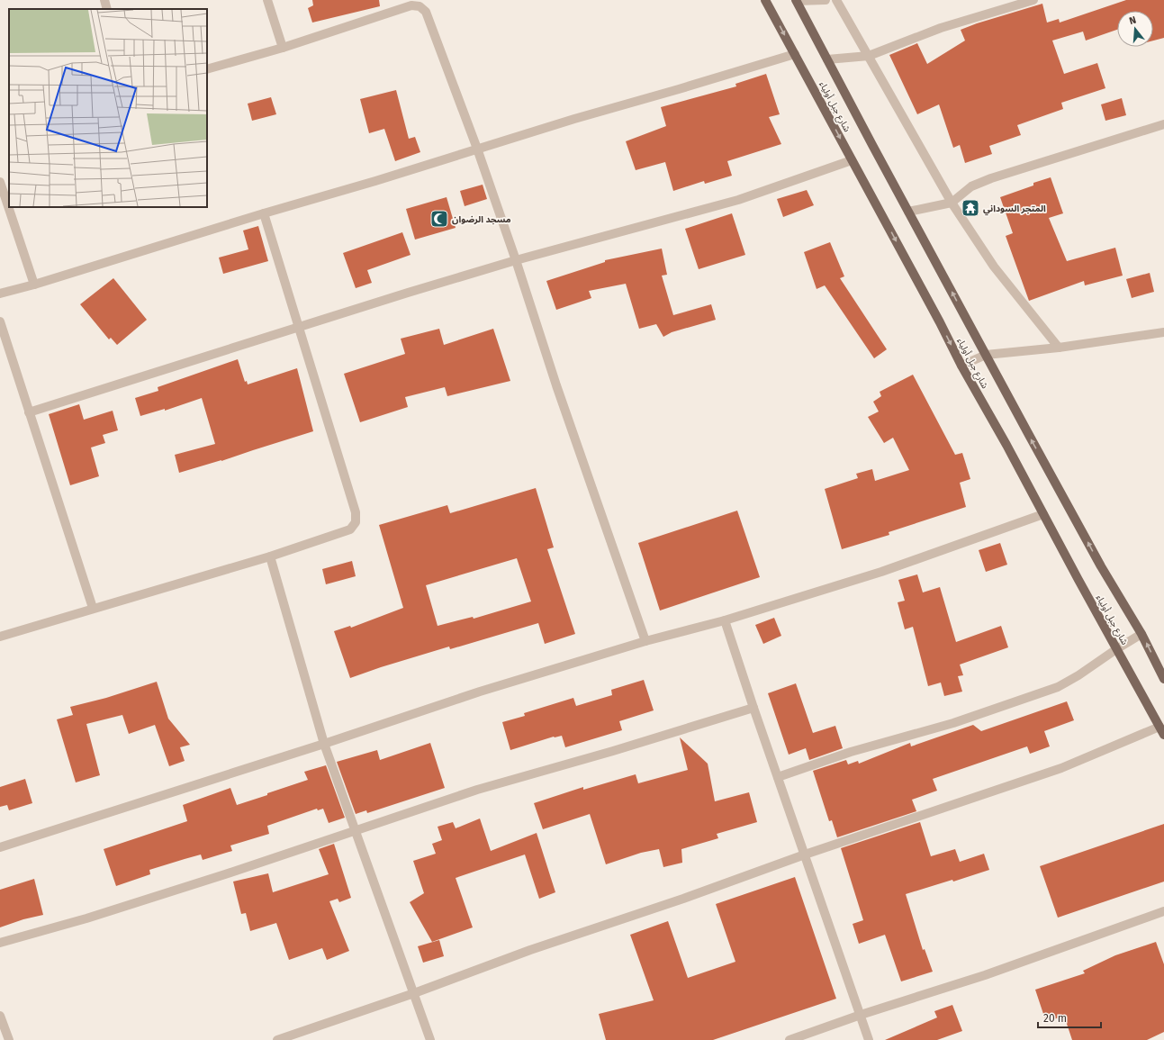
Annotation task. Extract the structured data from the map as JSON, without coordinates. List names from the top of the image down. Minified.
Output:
{"streets":{"main road":["شارع جبل أولياء"]},"places":{"temple":["المتجر السوداني"],"mosque":["مسجد الرضوان"]},"scale_bar":"20 m","north":"top"}
